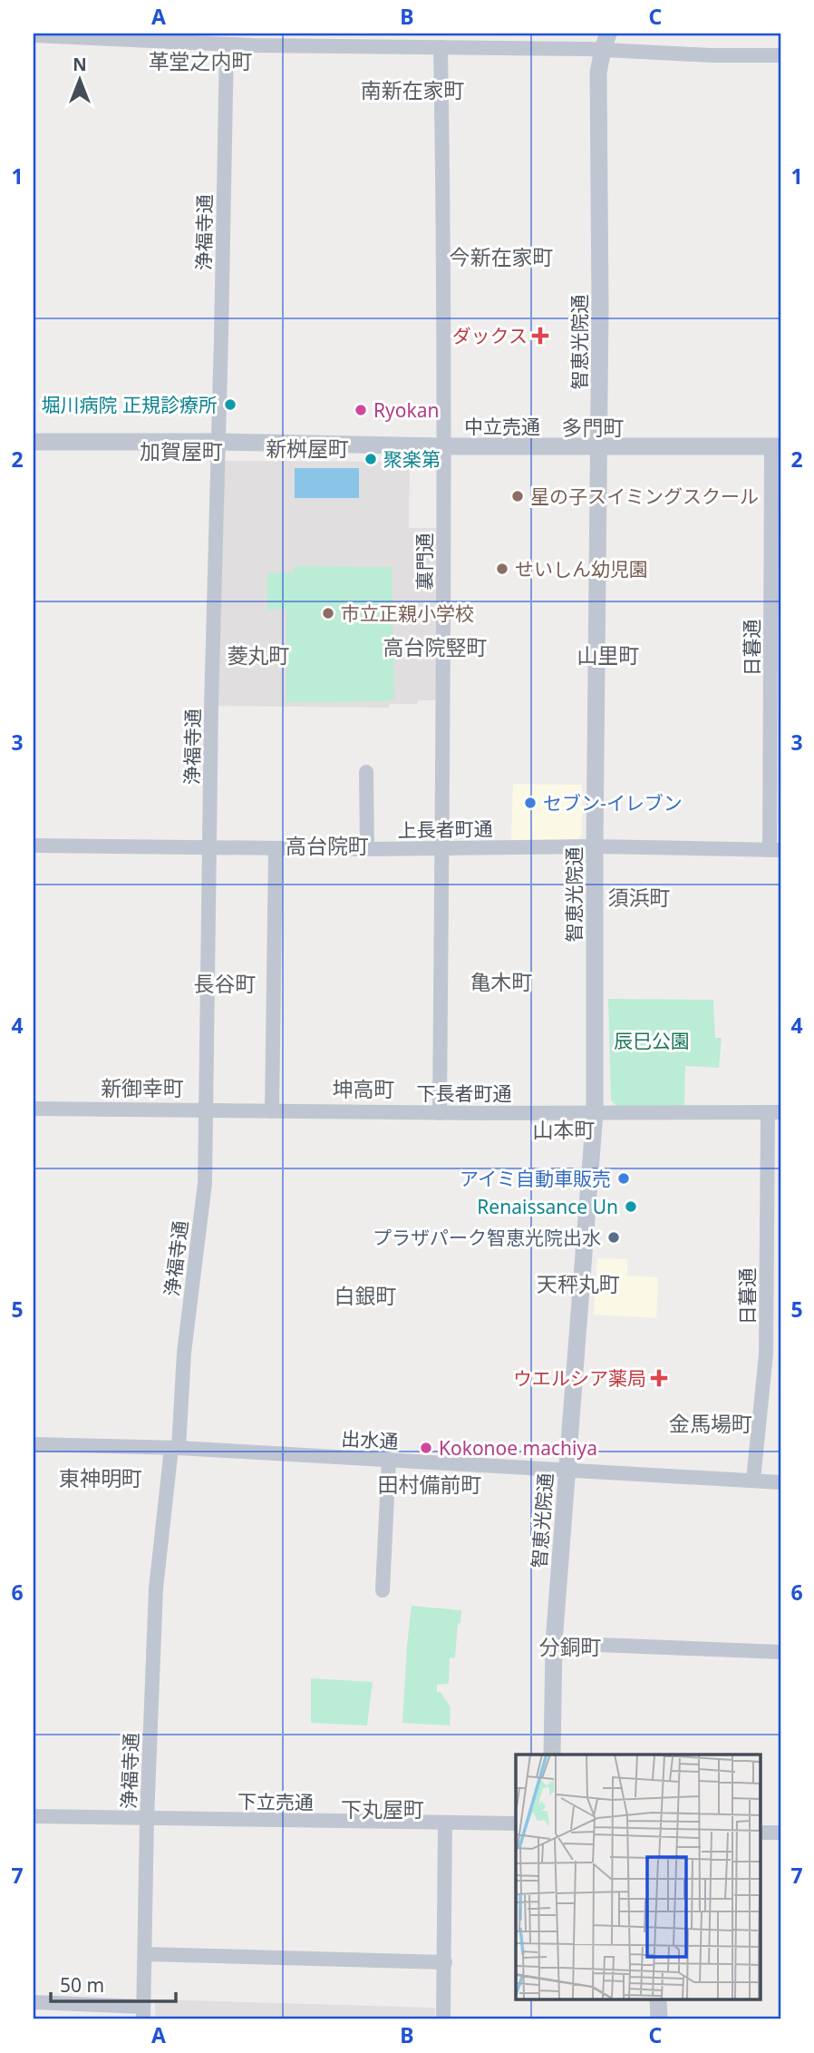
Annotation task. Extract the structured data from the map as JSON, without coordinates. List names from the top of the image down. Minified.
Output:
{"streets":{"street":["浄福寺通","智恵光院通","中立売通","裏門通","日暮通","上長者町通","下長者町通","出水通","下立売通"]},"crossings":[["浄福寺通","中立売通"],["浄福寺通","上長者町通"],["浄福寺通","下長者町通"],["浄福寺通","出水通"],["浄福寺通","下立売通"],["智恵光院通","中立売通"],["智恵光院通","上長者町通"],["智恵光院通","下長者町通"],["智恵光院通","出水通"],["中立売通","裏門通"],["中立売通","日暮通"],["裏門通","上長者町通"],["裏門通","下長者町通"],["日暮通","上長者町通"],["日暮通","下長者町通"],["日暮通","出水通"]],"districts":["革堂之内町","南新在家町","今新在家町","多門町","新桝屋町","加賀屋町","高台院竪町","菱丸町","山里町","高台院町","須浜町","亀木町","長谷町","新御幸町","坤高町","山本町","天秤丸町","白銀町","金馬場町","東神明町","田村備前町","分銅町","下丸屋町"],"parks":["辰巳公園"],"places":{"health":["ダックス","ウエルシア薬局"],"other":["堀川病院 正規診療所","Ryokan","聚楽第","星の子スイミングスクール","せいしん幼児園","市立正親小学校","セブン-イレブン","アイミ自動車販売","Renaissance Un","プラザパーク智恵光院出水","Kokonoe machiya"]},"scale_bar":"50 m","north":"top","grid":{"columns":["A","B","C"],"rows":["1","2","3","4","5","6","7"]}}
